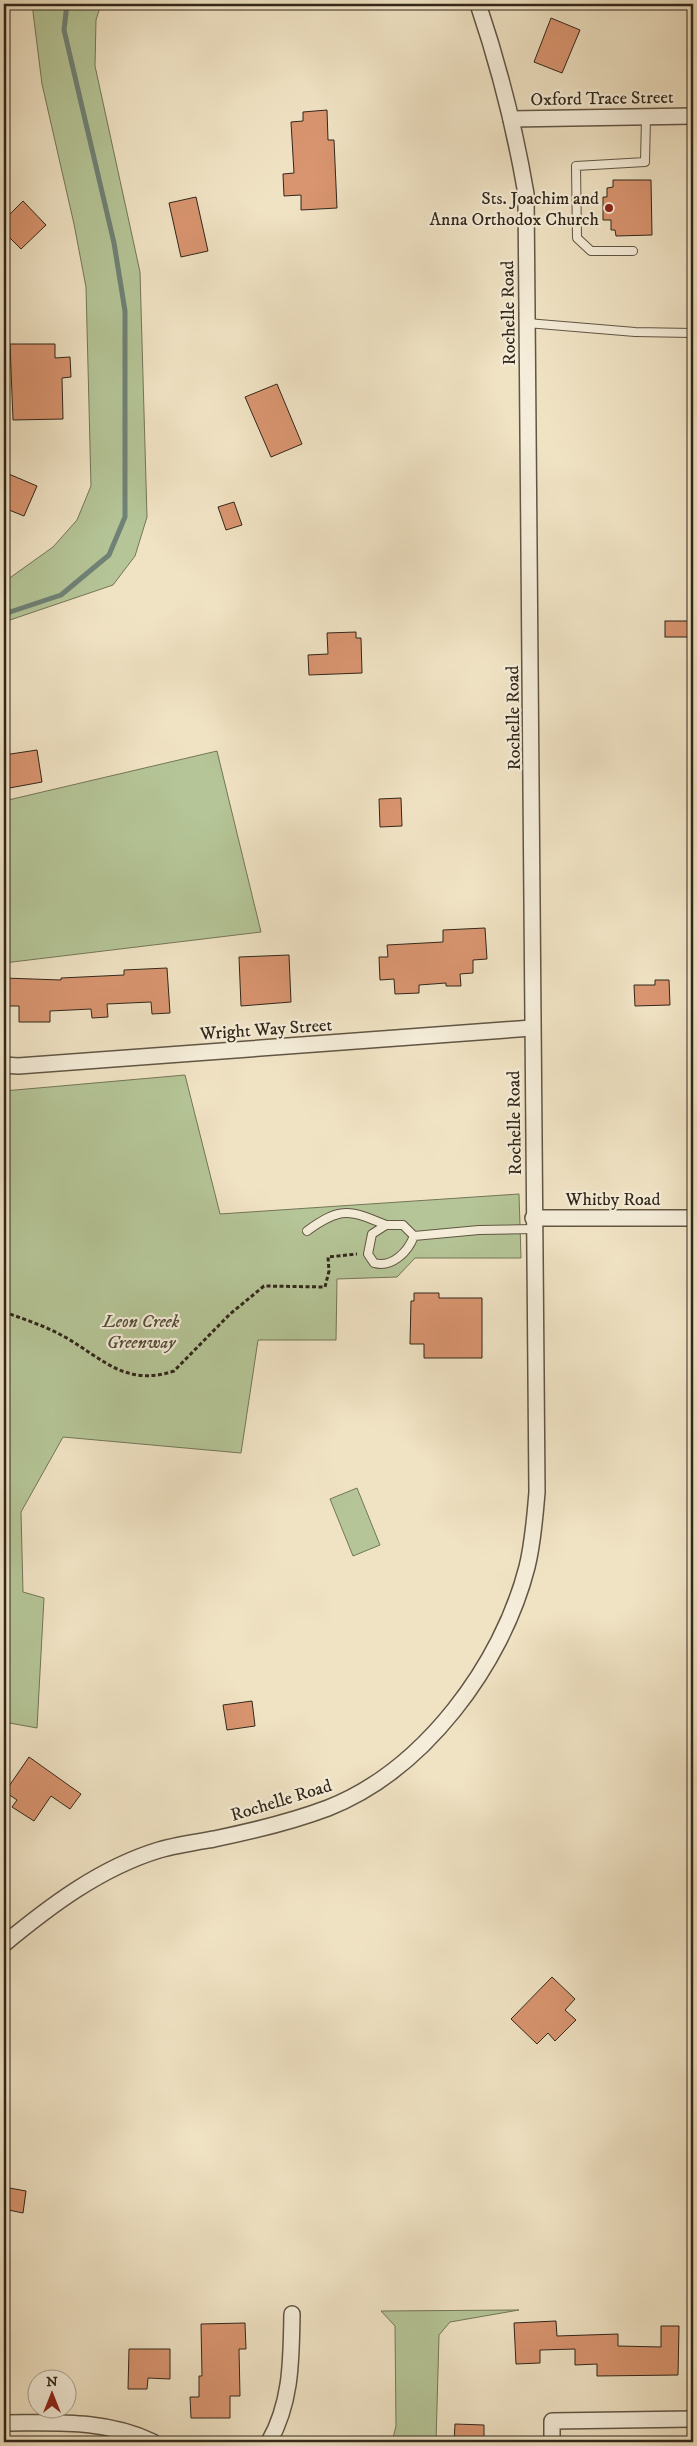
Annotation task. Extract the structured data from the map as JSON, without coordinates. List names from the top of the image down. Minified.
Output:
{"streets":{"street":["Oxford Trace Street","Rochelle Road","Wright Way Street","Whitby Road"]},"crossings":[["Oxford Trace Street","Rochelle Road"],["Rochelle Road","Wright Way Street"],["Rochelle Road","Whitby Road"]],"parks":["Leon Creek Greenway"],"places":["Sts. Joachim and Anna Orthodox Church"],"north":"top"}
